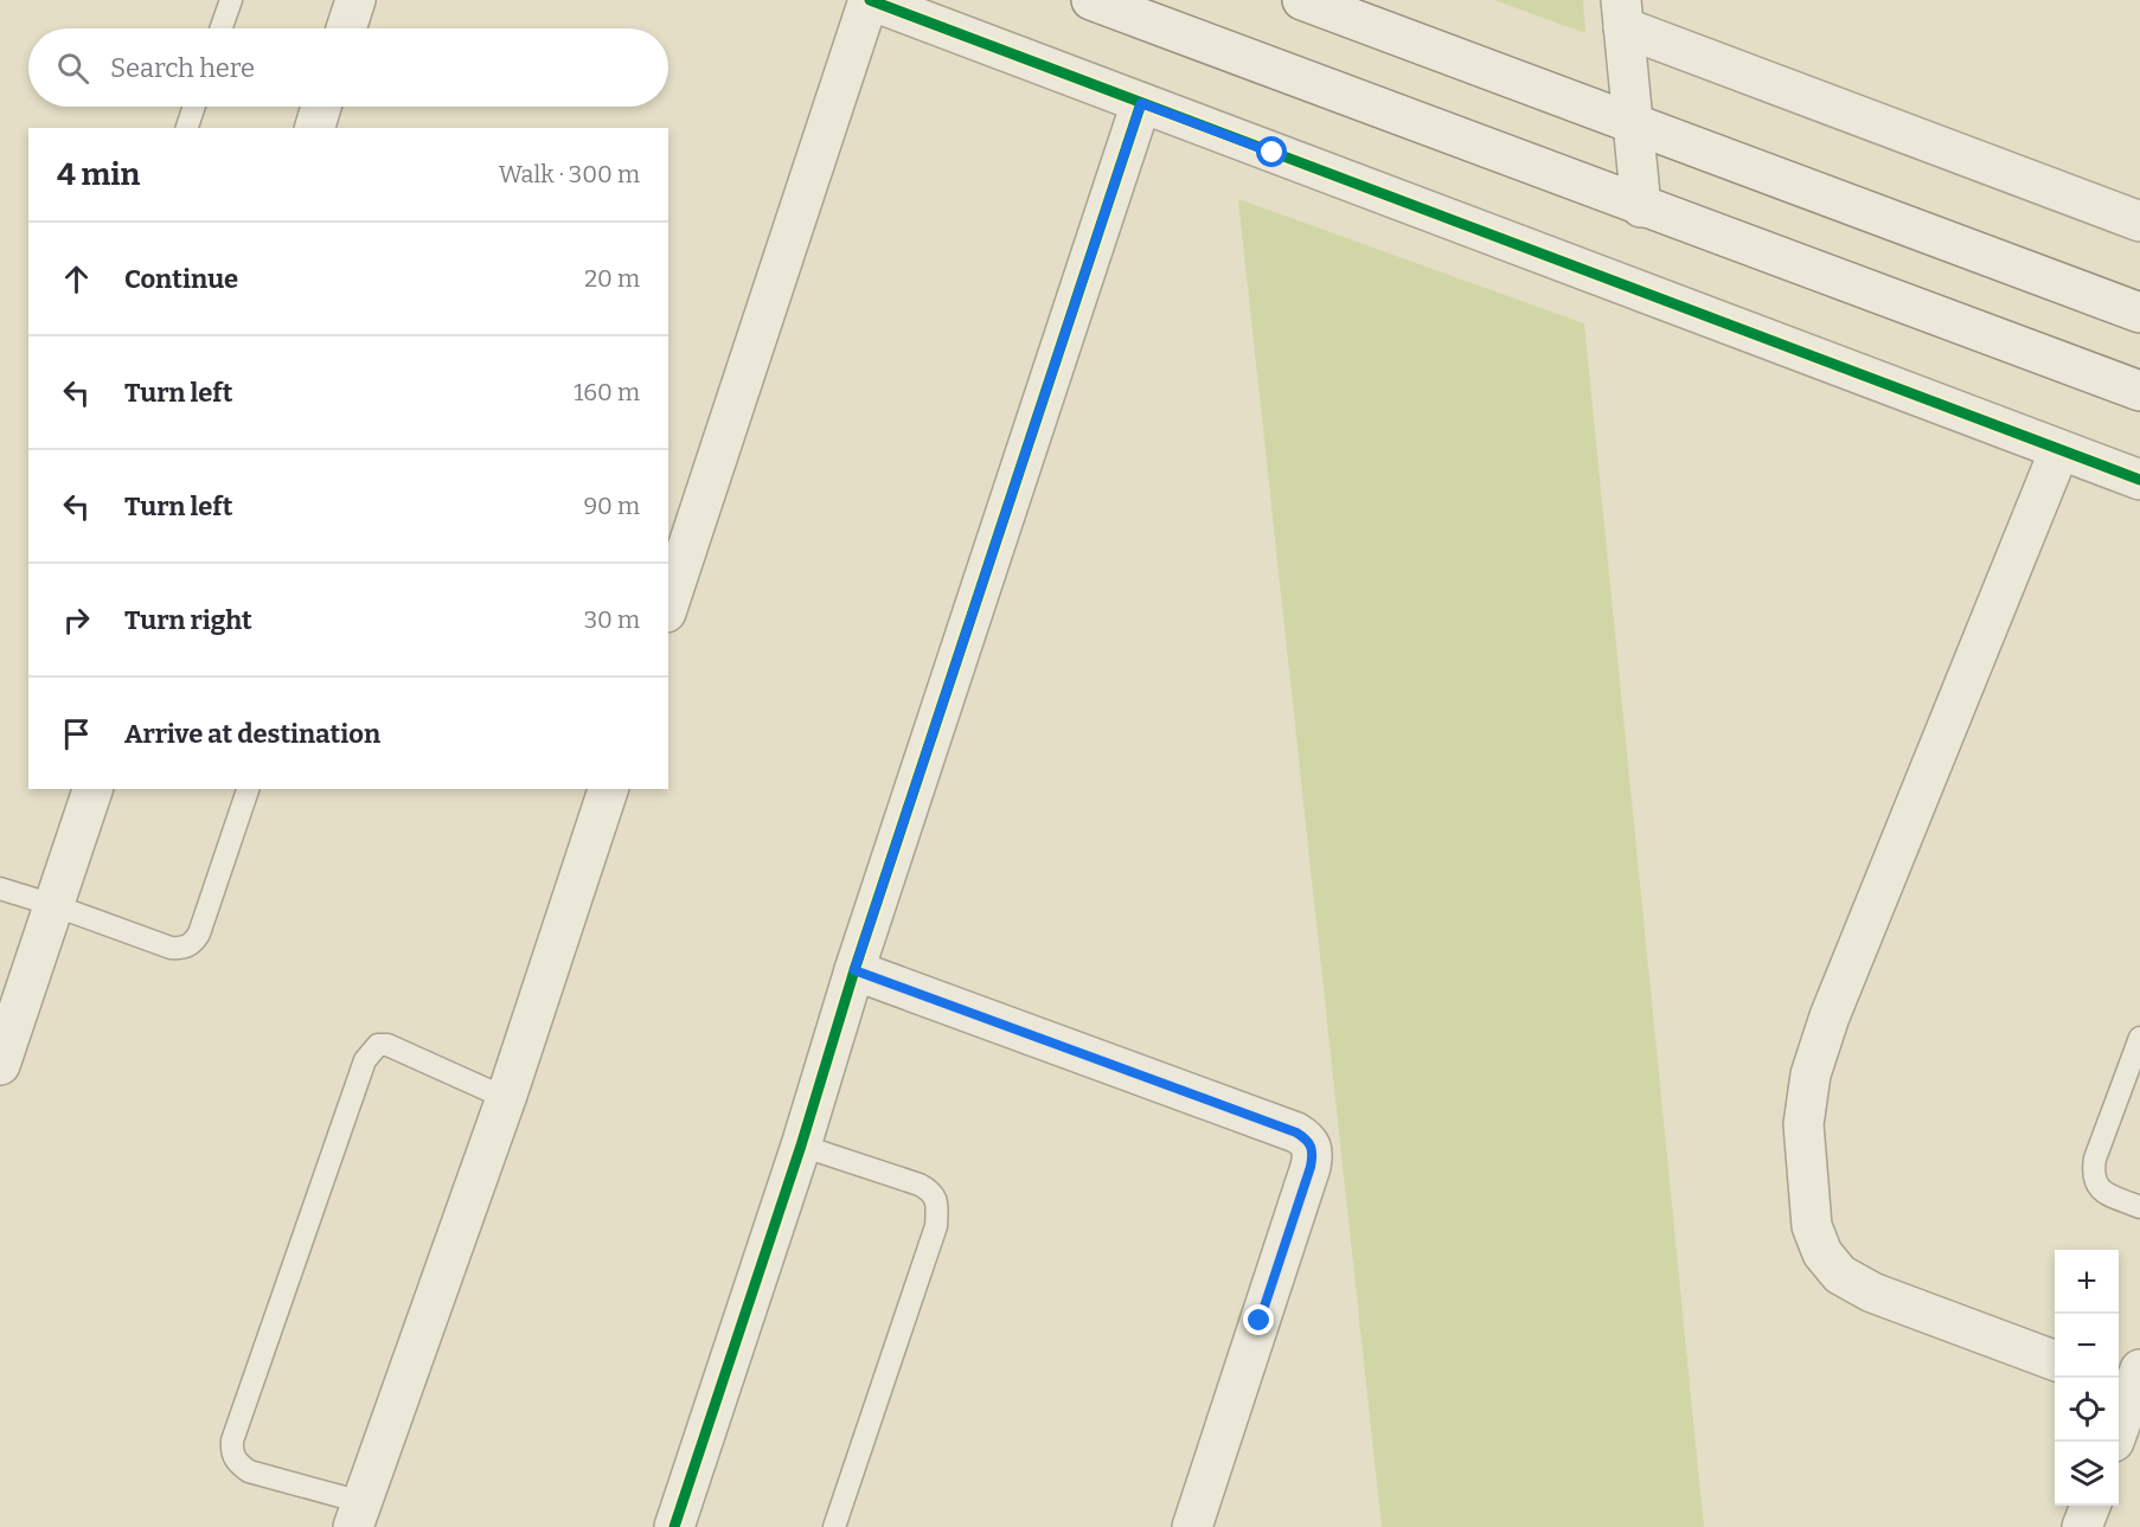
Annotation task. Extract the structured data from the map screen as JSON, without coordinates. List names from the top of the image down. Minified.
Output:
{"page":{"search":"Search here","heading":["4 min","Walk · 300 m"],"list":[["Continue","20 m"],["Turn left","160 m"],["Turn left","90 m"],["Turn right","30 m"],"Arrive at destination"],"map_buttons":["+","−"]}}
